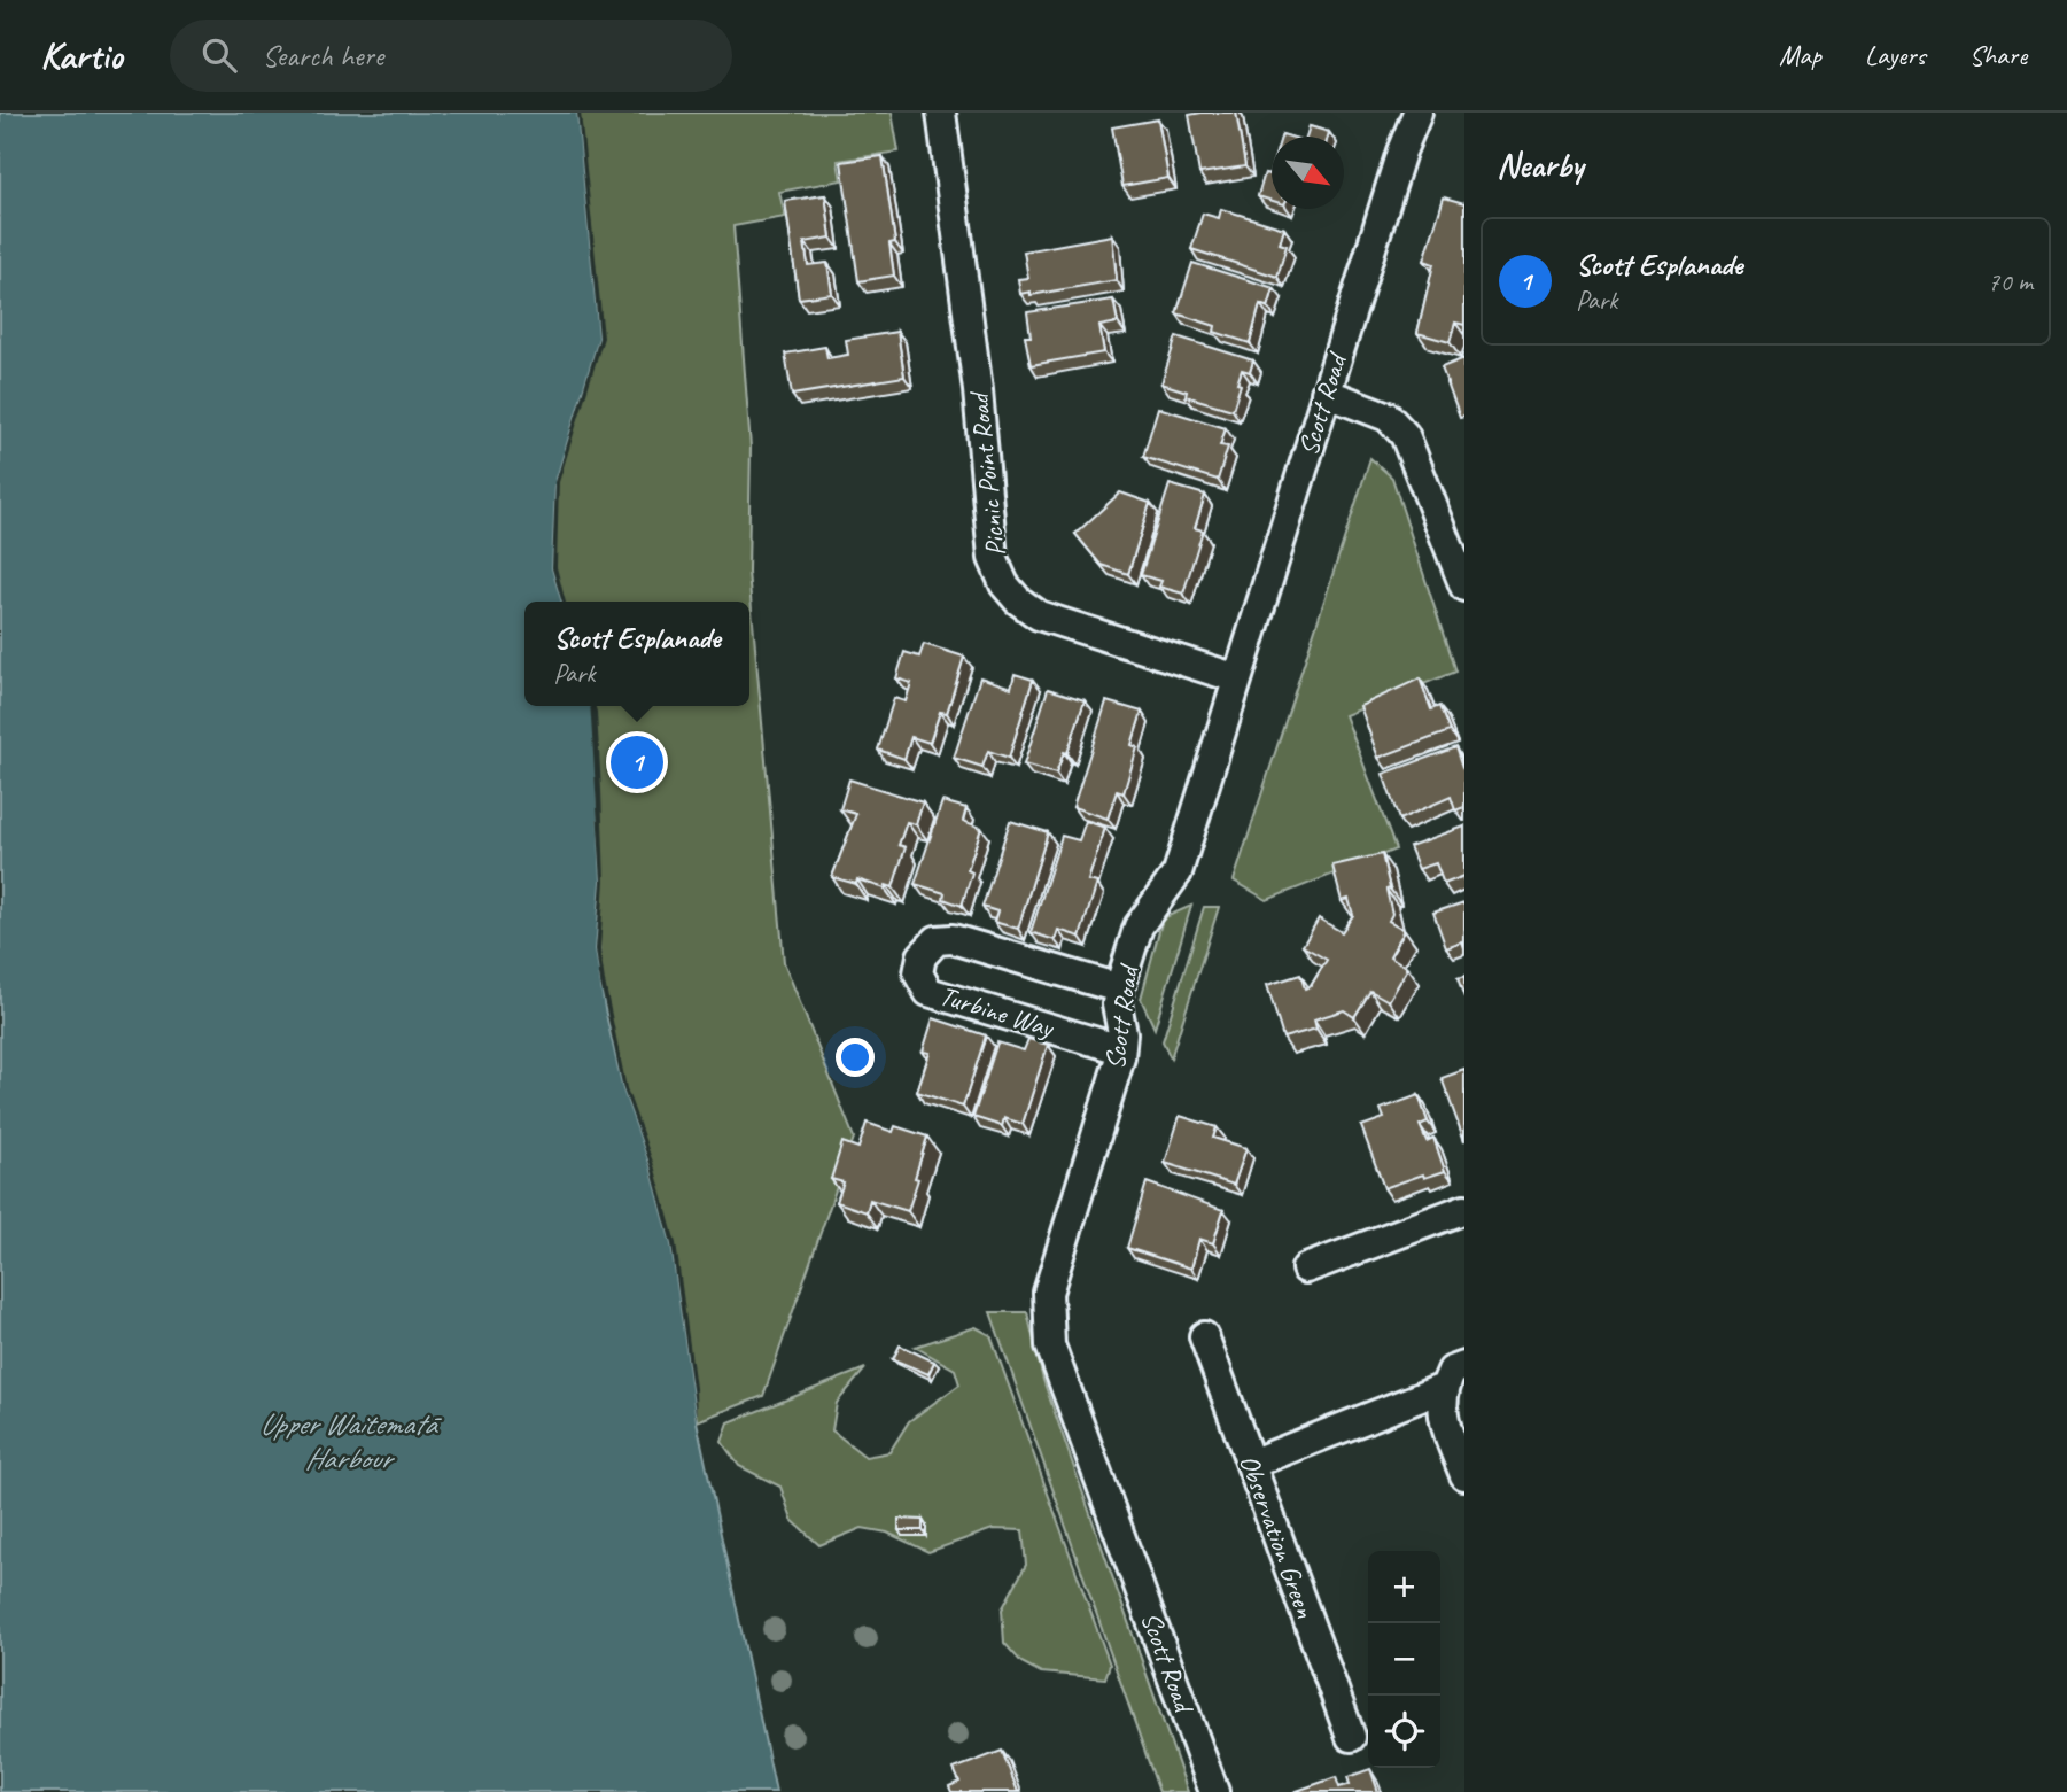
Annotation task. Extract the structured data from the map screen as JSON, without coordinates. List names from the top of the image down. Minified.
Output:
{"streets":{"street":["Scott Road","Picnic Point Road","Turbine Way","Observation Green"]},"crossings":[["Scott Road","Picnic Point Road"],["Scott Road","Turbine Way"]],"water":["Upper Waitematā Harbour"],"north":"bottom right","page":{"header":"Kartio","search":"Search here","nav":["Map","Layers","Share"],"heading":"Nearby","list":[{"mark":"1","name":"Scott Esplanade","note":"Park","value":"70 m"}],"popup":["Scott Esplanade","Park"],"pins":"1","map_buttons":["+","−"]}}
